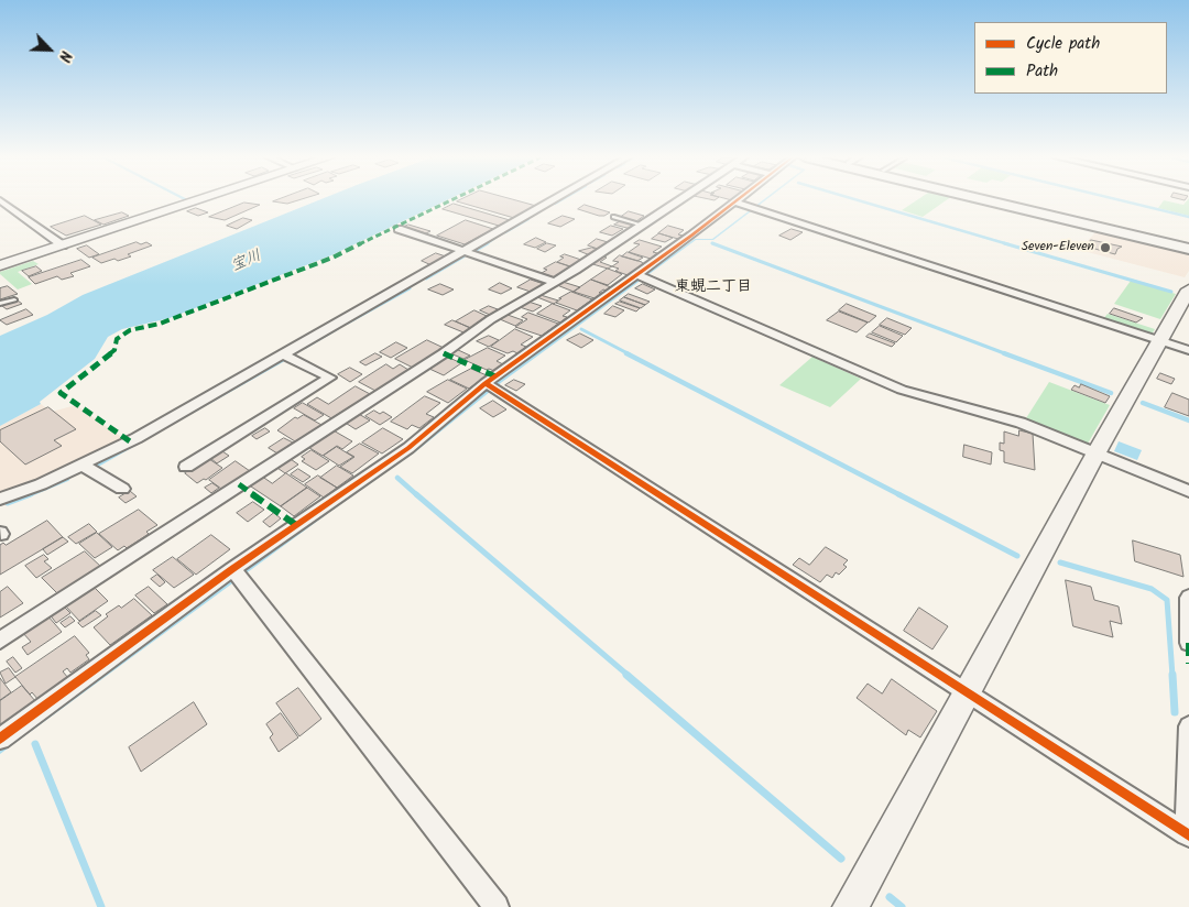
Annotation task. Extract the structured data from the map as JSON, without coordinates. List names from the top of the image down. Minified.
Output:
{"districts":["東蜆二丁目"],"water":["宝川"],"places":["Seven-Eleven"],"legend":["Cycle path","Path"],"north":"bottom right"}
